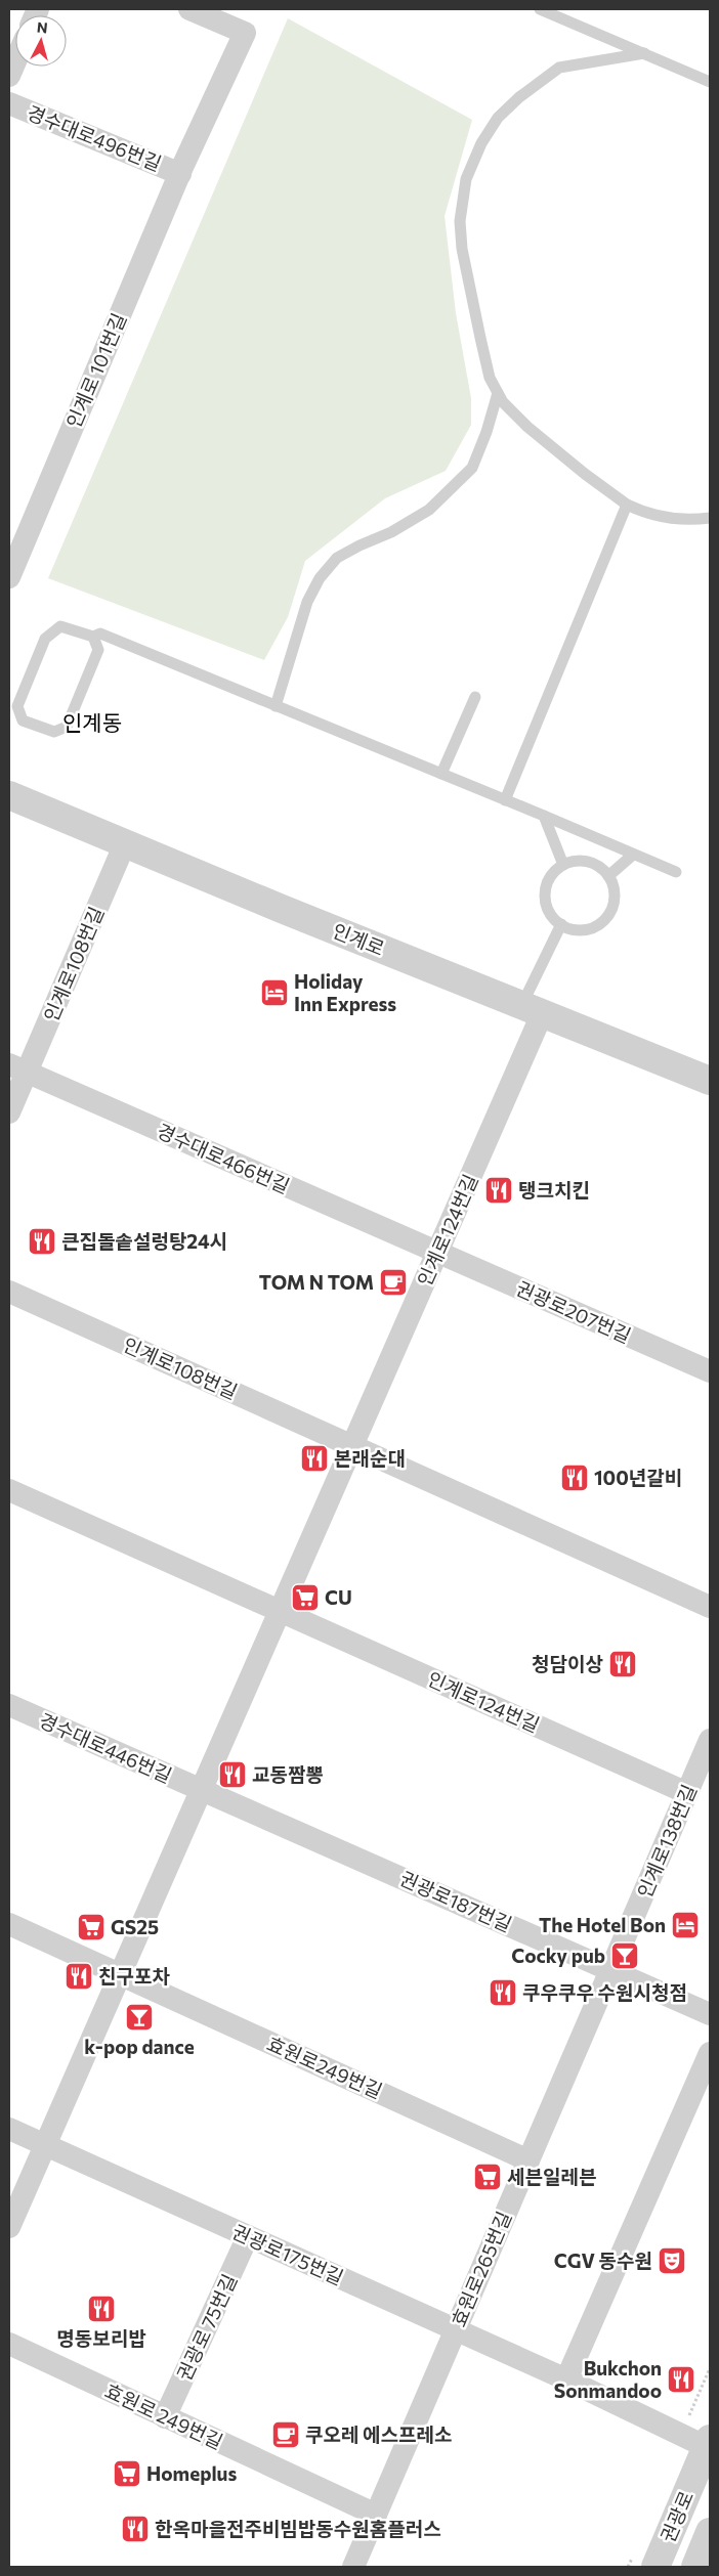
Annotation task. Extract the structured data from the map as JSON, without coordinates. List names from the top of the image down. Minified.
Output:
{"streets":{"street":["경수대로496번길","인계로 101번길","인계로","인계로108번길","경수대로466번길","인계로124번길","권광로207번길","경수대로446번길","인계로138번길","권광로187번길","효원로249번길","권광로175번길","효원로265번길","권광로 75번길","효원로 249번길","권광로"]},"crossings":[["경수대로496번길","인계로 101번길"],["인계로","인계로108번길"],["인계로","인계로124번길"],["인계로108번길","경수대로466번길"],["인계로108번길","인계로124번길"],["경수대로466번길","인계로124번길"],["경수대로466번길","권광로207번길"],["인계로124번길","권광로207번길"],["인계로124번길","경수대로446번길"],["인계로124번길","인계로138번길"],["인계로124번길","권광로187번길"],["경수대로446번길","권광로187번길"],["인계로138번길","권광로187번길"],["인계로138번길","효원로265번길"],["권광로187번길","효원로265번길"],["효원로249번길","효원로265번길"],["권광로175번길","효원로265번길"],["권광로175번길","권광로 75번길"],["권광로175번길","권광로"],["효원로265번길","효원로 249번길"],["권광로 75번길","효원로 249번길"]],"districts":["인계동"],"places":{"hotel":["Holiday Inn Express","The Hotel Bon"],"restaurant":["탱크치킨","큰집돌솥설렁탕24시","본래순대","100년갈비","청담이상","교동짬뽕","친구포차","쿠우쿠우 수원시청점","명동보리밥","Bukchon Sonmandoo","한옥마을전주비빔밥동수원홈플러스"],"cafe":["TOM N TOM","쿠오레 에스프레소"],"supermarket":["CU","GS25","세븐일레븐","Homeplus"],"bar":["Cocky pub","k-pop dance"],"theatre":["CGV 동수원"]},"north":"top"}
